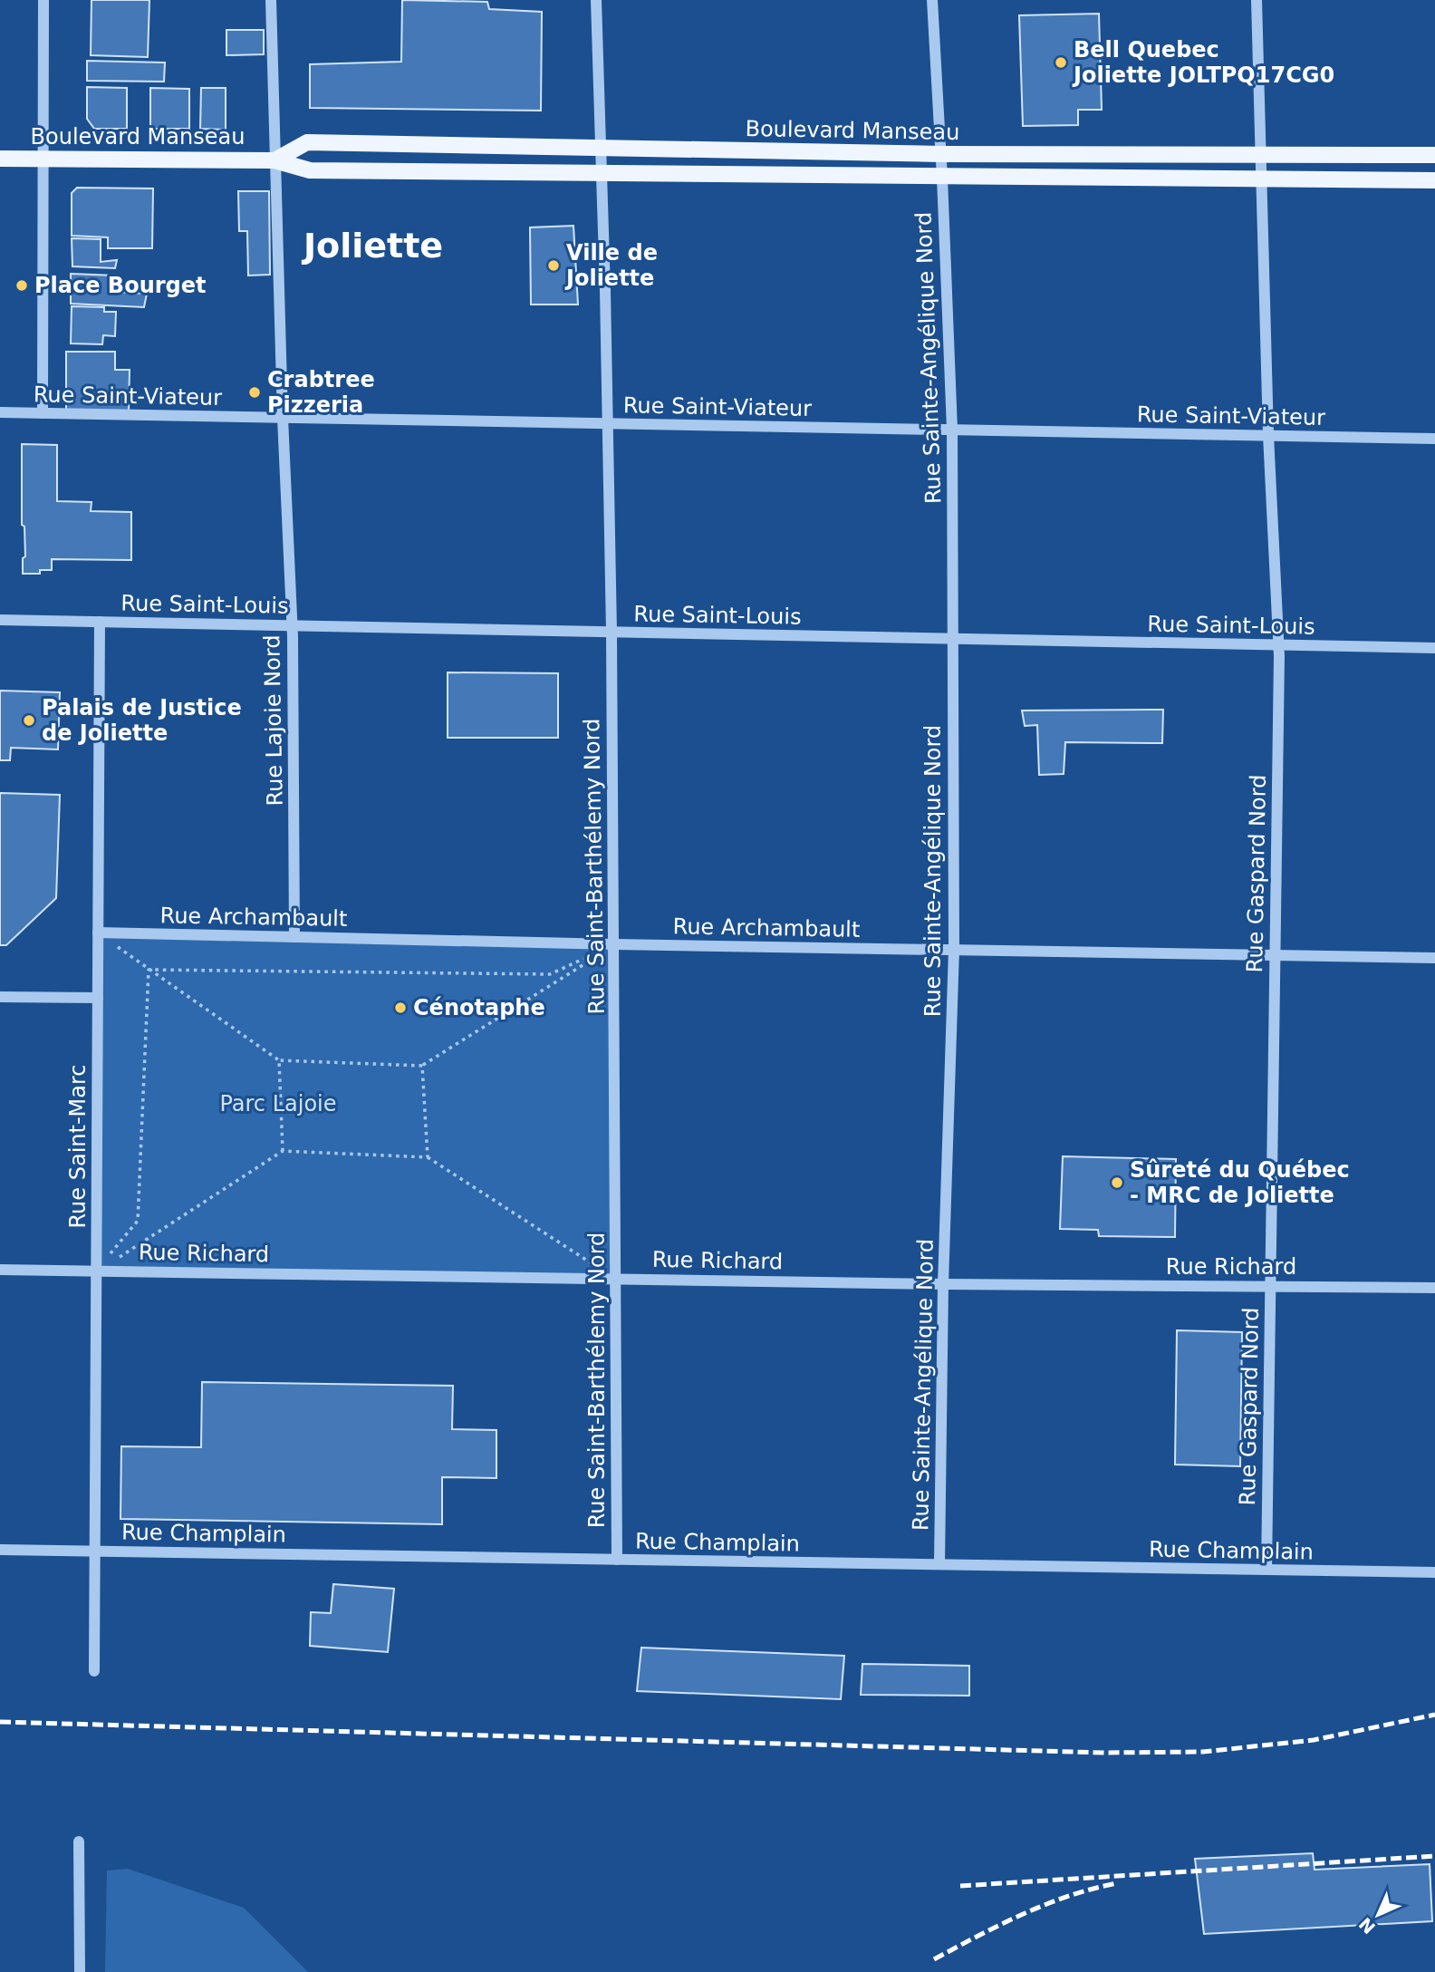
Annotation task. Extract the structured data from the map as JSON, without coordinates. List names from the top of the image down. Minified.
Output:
{"streets":{"main road":["Boulevard Manseau"],"street":["Rue Sainte-Angélique Nord","Rue Saint-Viateur","Rue Saint-Louis","Rue Lajoie Nord","Rue Saint-Barthélemy Nord","Rue Gaspard Nord","Rue Archambault","Rue Saint-Marc","Rue Richard","Rue Champlain"]},"crossings":[["Boulevard Manseau","Rue Sainte-Angélique Nord"],["Boulevard Manseau","Rue Lajoie Nord"],["Boulevard Manseau","Rue Saint-Barthélemy Nord"],["Boulevard Manseau","Rue Gaspard Nord"],["Rue Sainte-Angélique Nord","Rue Saint-Viateur"],["Rue Sainte-Angélique Nord","Rue Saint-Louis"],["Rue Sainte-Angélique Nord","Rue Archambault"],["Rue Sainte-Angélique Nord","Rue Richard"],["Rue Sainte-Angélique Nord","Rue Champlain"],["Rue Saint-Viateur","Rue Lajoie Nord"],["Rue Saint-Viateur","Rue Saint-Barthélemy Nord"],["Rue Saint-Viateur","Rue Gaspard Nord"],["Rue Saint-Louis","Rue Lajoie Nord"],["Rue Saint-Louis","Rue Saint-Barthélemy Nord"],["Rue Saint-Louis","Rue Gaspard Nord"],["Rue Saint-Louis","Rue Saint-Marc"],["Rue Lajoie Nord","Rue Archambault"],["Rue Saint-Barthélemy Nord","Rue Archambault"],["Rue Saint-Barthélemy Nord","Rue Richard"],["Rue Saint-Barthélemy Nord","Rue Champlain"],["Rue Gaspard Nord","Rue Archambault"],["Rue Gaspard Nord","Rue Richard"],["Rue Gaspard Nord","Rue Champlain"],["Rue Archambault","Rue Saint-Marc"],["Rue Saint-Marc","Rue Richard"],["Rue Saint-Marc","Rue Champlain"]],"districts":["Joliette"],"parks":["Parc Lajoie"],"places":["Bell Quebec Joliette JOLTPQ17CG0","Ville de Joliette","Place Bourget","Crabtree Pizzeria","Palais de Justice de Joliette","Cénotaphe","Sûreté du Québec - MRC de Joliette"],"north":"bottom left"}
